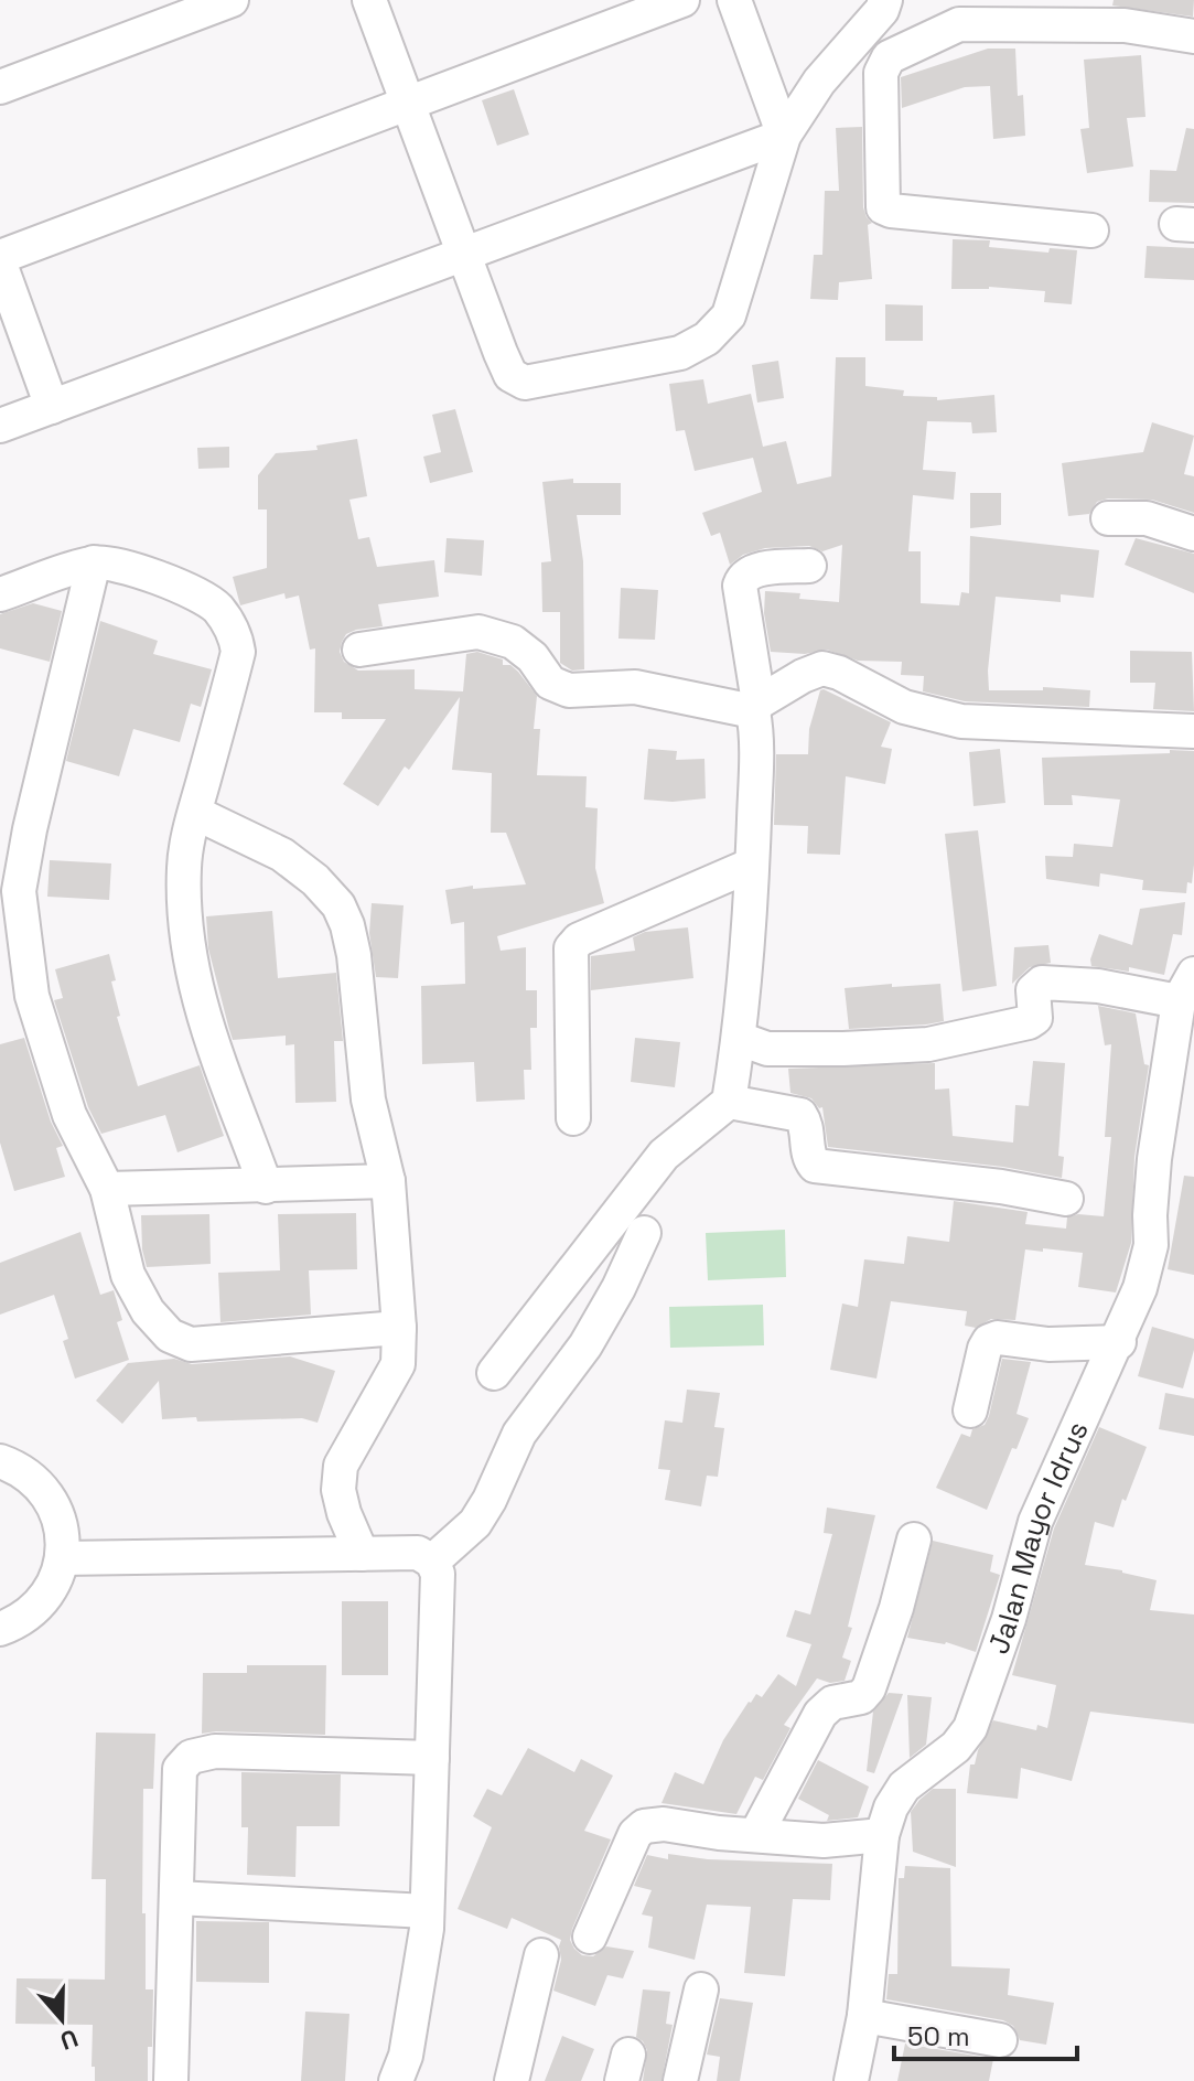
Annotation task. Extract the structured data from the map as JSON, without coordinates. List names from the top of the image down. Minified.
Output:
{"streets":{"street":["Jalan Mayor Idrus"]},"scale_bar":"50 m","north":"bottom"}
